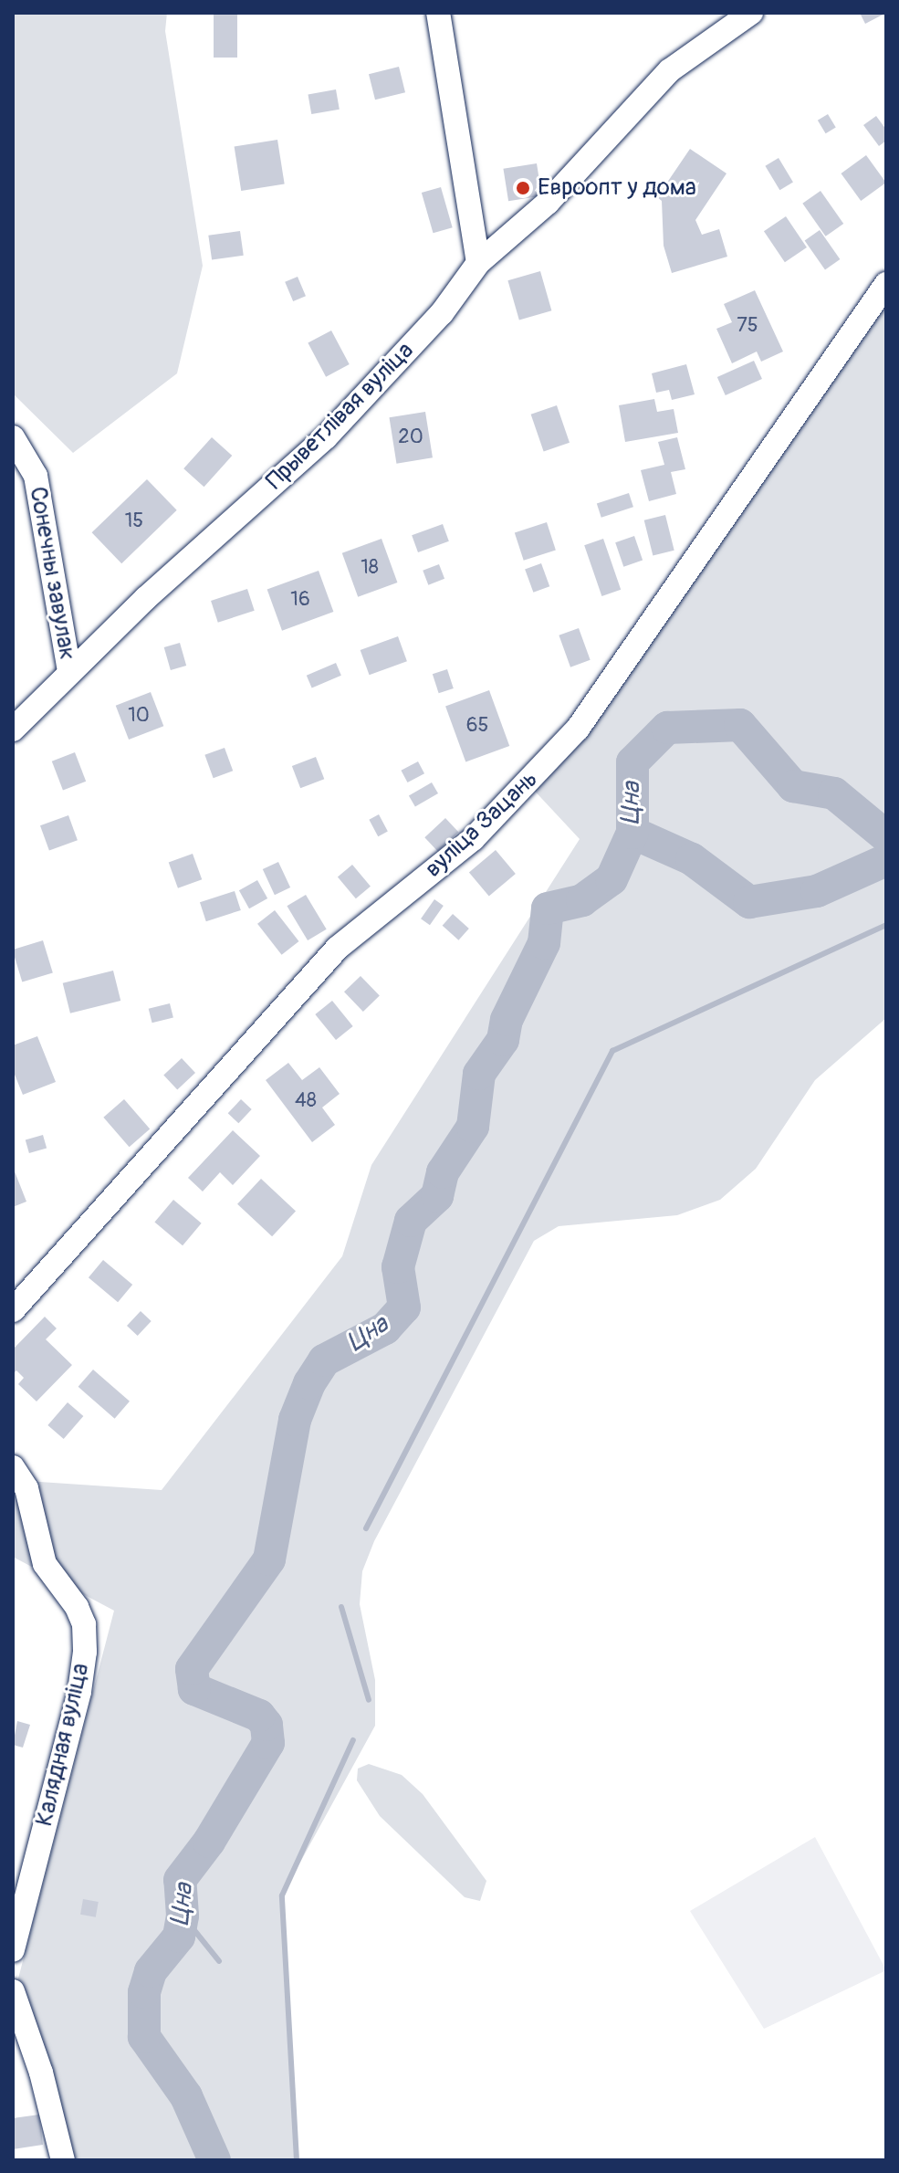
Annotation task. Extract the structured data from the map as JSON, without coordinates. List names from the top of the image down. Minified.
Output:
{"streets":{"street":["Прыветлівая вуліца","Сонечны завулак","вуліца Зацань","Калядная вуліца"]},"crossings":[["Прыветлівая вуліца","Сонечны завулак"]],"water":["Цна"],"places":["Евроопт у дома"],"house_numbers":["75","20","15","18","16","10","65","48"]}
